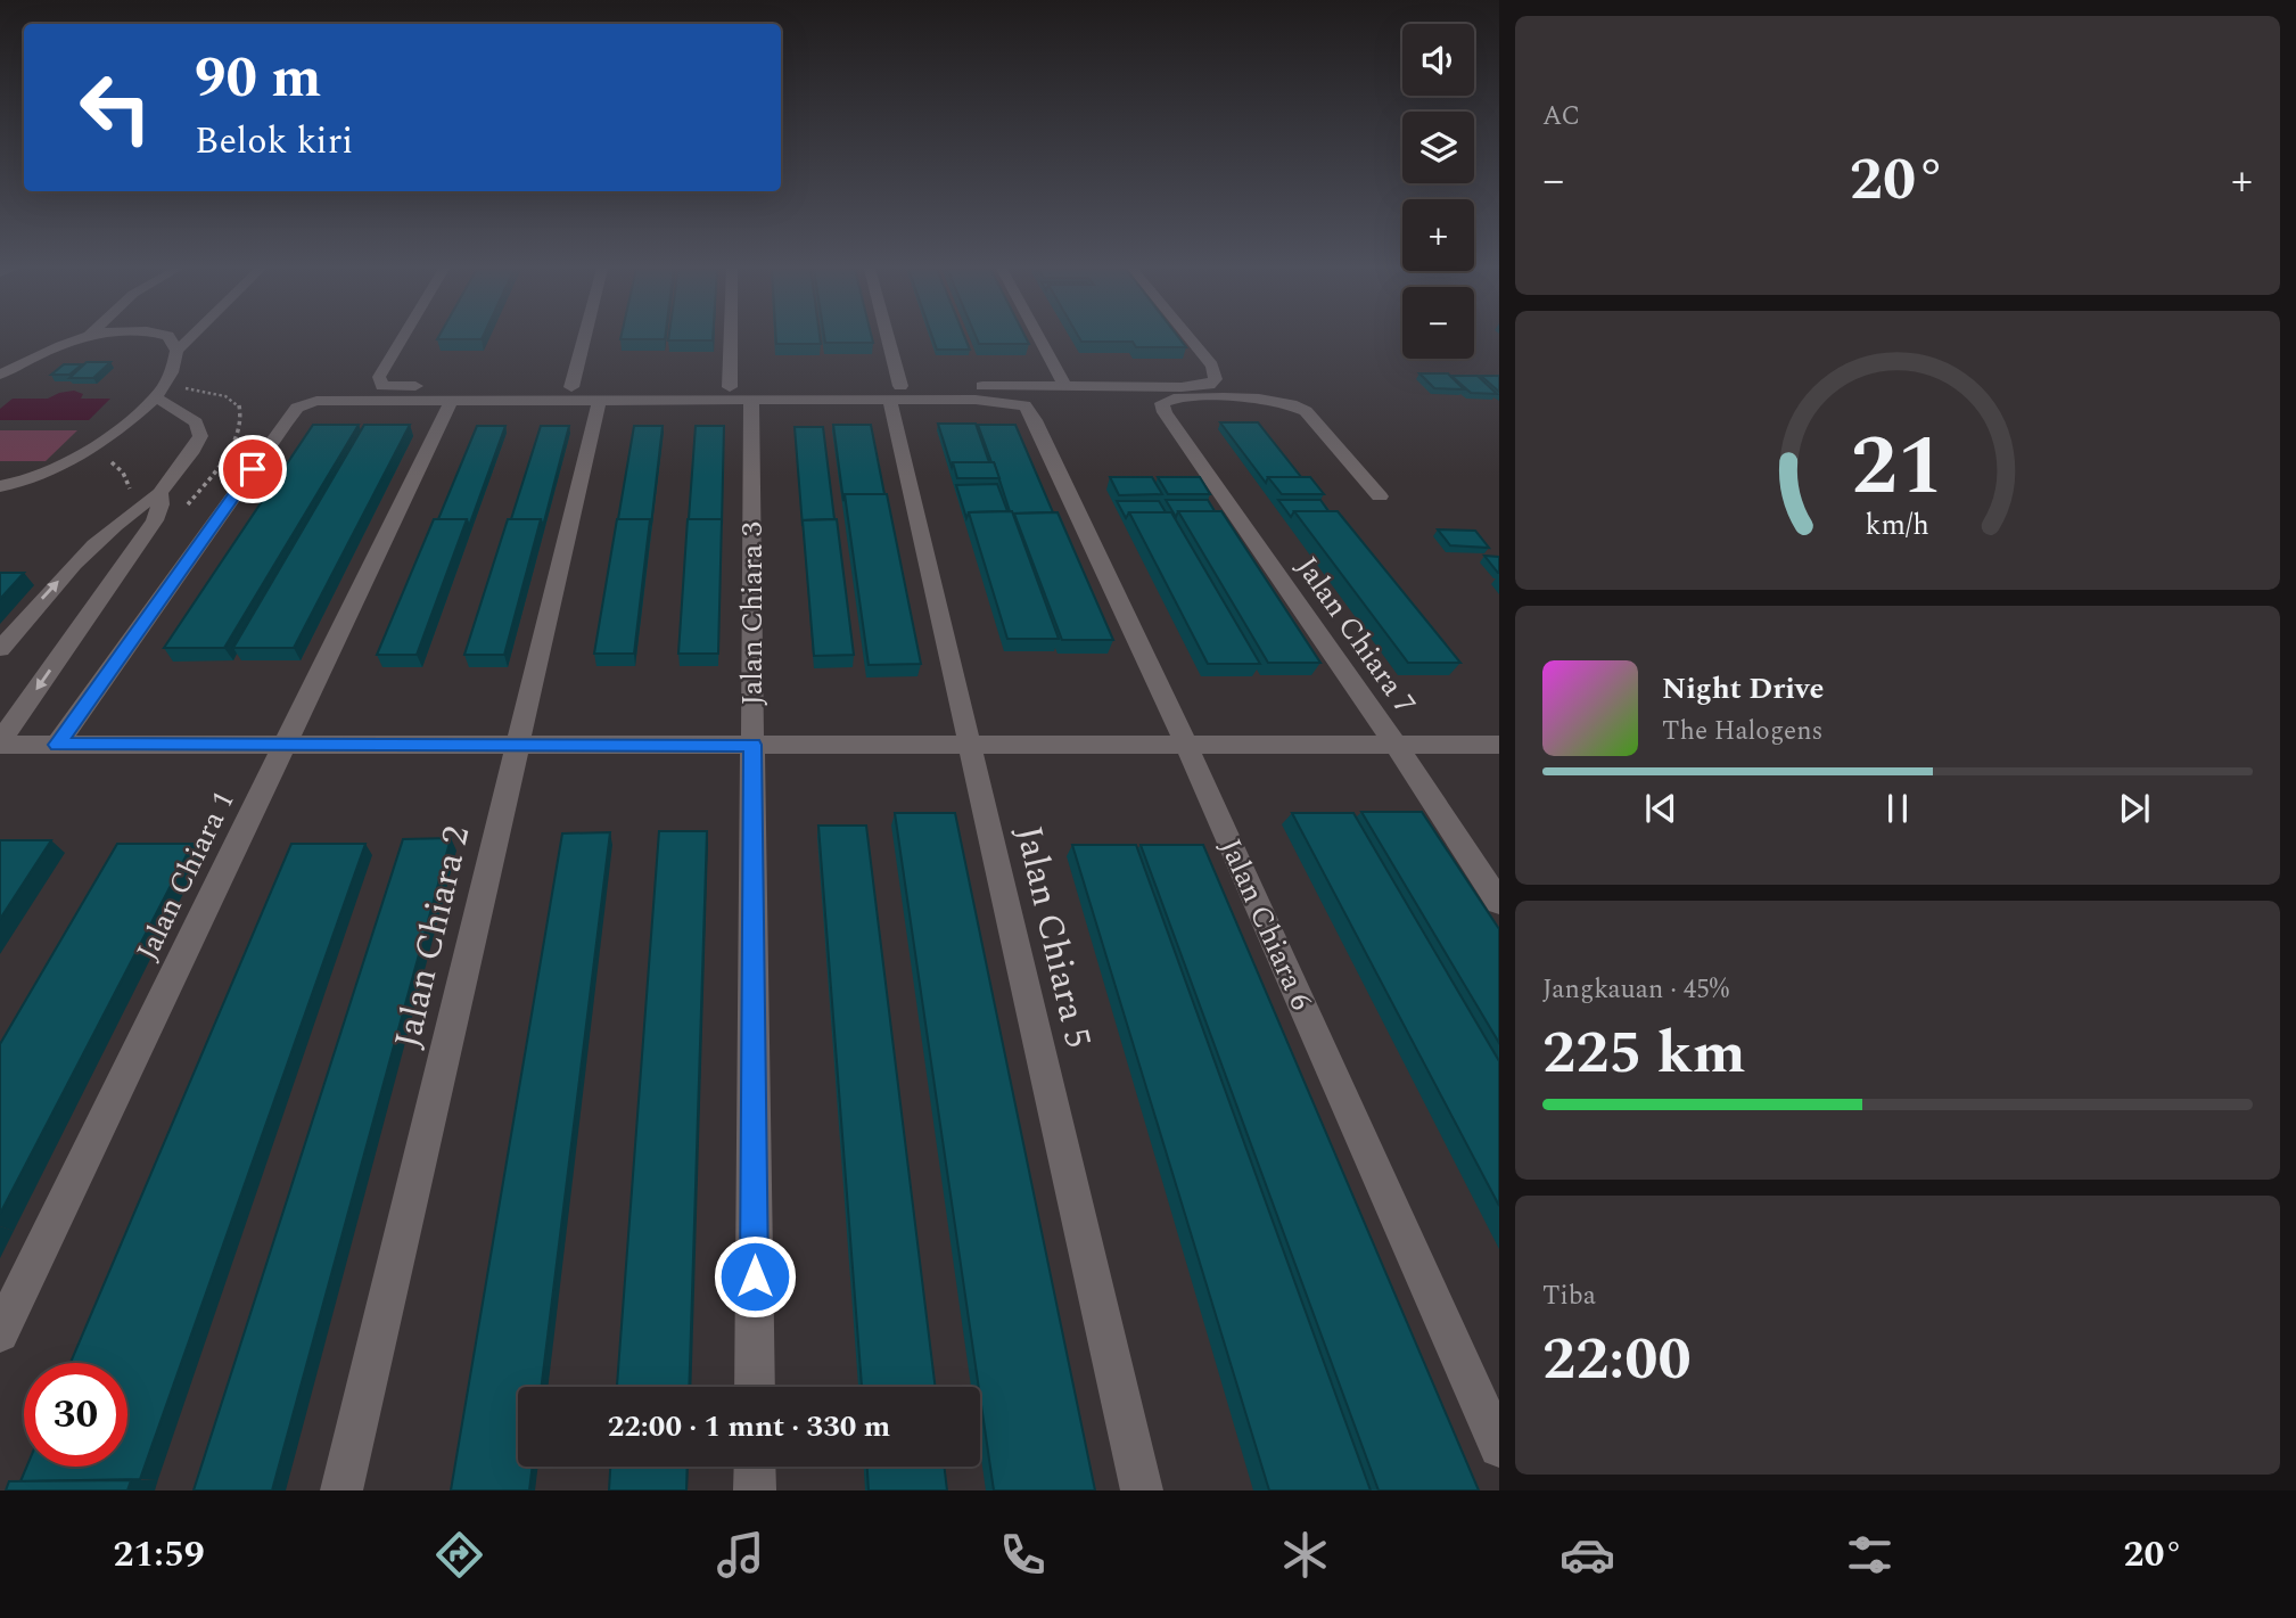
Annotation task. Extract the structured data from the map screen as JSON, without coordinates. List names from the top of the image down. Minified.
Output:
{"streets":{"street":["Jalan Chiara 3","Jalan Chiara 7","Jalan Chiara 1","Jalan Chiara 6","Jalan Chiara 2","Jalan Chiara 5"]},"crossings":[["Jalan Chiara 6","Jalan Chiara 5"]],"page":{"tile":["AC",["Jangkauan · 45%","225 km"],["Tiba","22:00"]],"map_buttons":["+","−"],"turn":["90 m","Belok kiri"],"heat":["−","20°","+"],"song":["Night Drive","The Halogens"],"limit":"30","trip":"22:00 · 1 mnt · 330 m","tabs":["21:59","20°"],"gauge":["21","km/h"]}}
